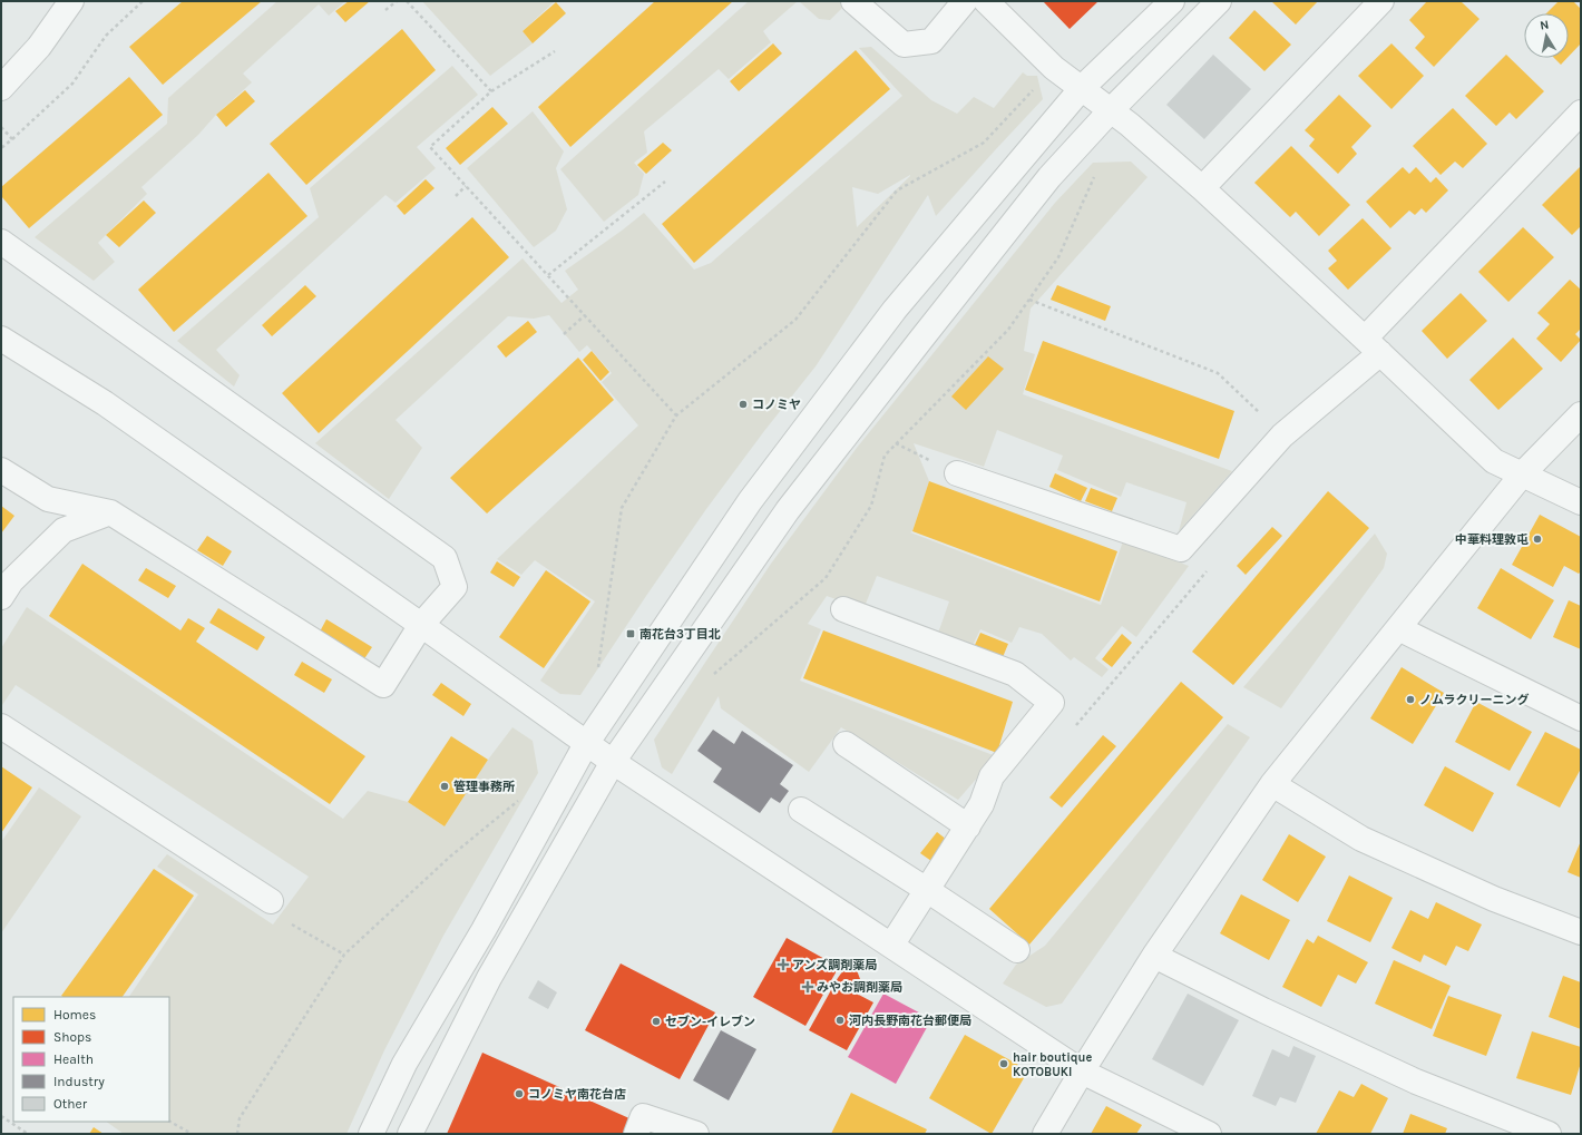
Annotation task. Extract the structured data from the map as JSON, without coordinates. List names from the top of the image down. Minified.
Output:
{"places":{"other":["コノミヤ","中華料理敦屯","ノムラクリーニング","管理事務所","河内長野南花台郵便局","セブン-イレブン","hair boutique KOTOBUKI","コノミヤ南花台店"],"transit":["南花台3丁目北"],"health":["アンズ調剤薬局","みやお調剤薬局"]},"legend":["Homes","Shops","Health","Industry","Other"],"north":"top"}
